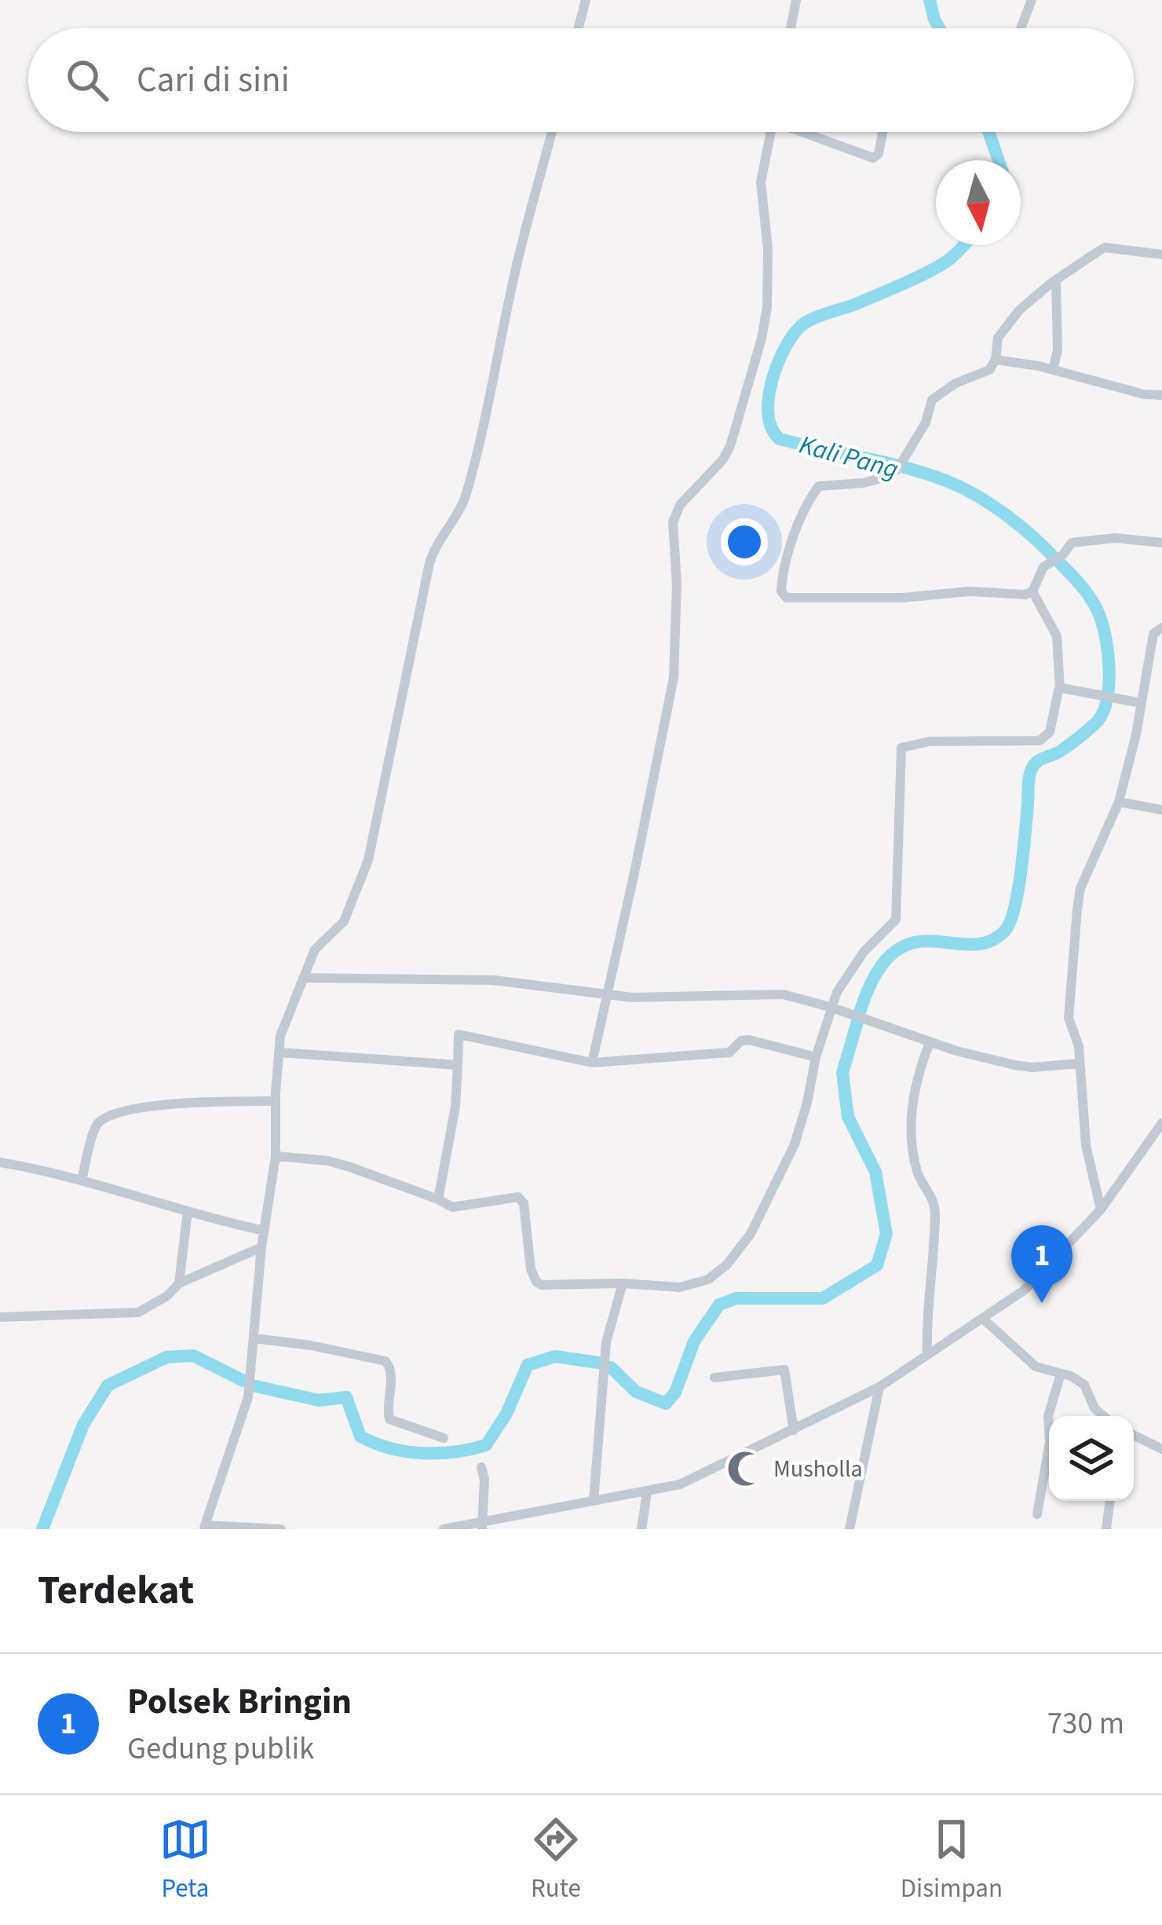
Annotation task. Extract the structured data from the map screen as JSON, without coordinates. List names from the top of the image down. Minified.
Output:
{"water":["Kali Pang"],"places":{"mosque":["Musholla"]},"north":"bottom","page":{"search":"Cari di sini","pins":"1","heading":"Terdekat","list":[{"mark":"1","name":"Polsek Bringin","note":"Gedung publik","value":"730 m"}],"nav":["Peta","Rute","Disimpan"]}}
